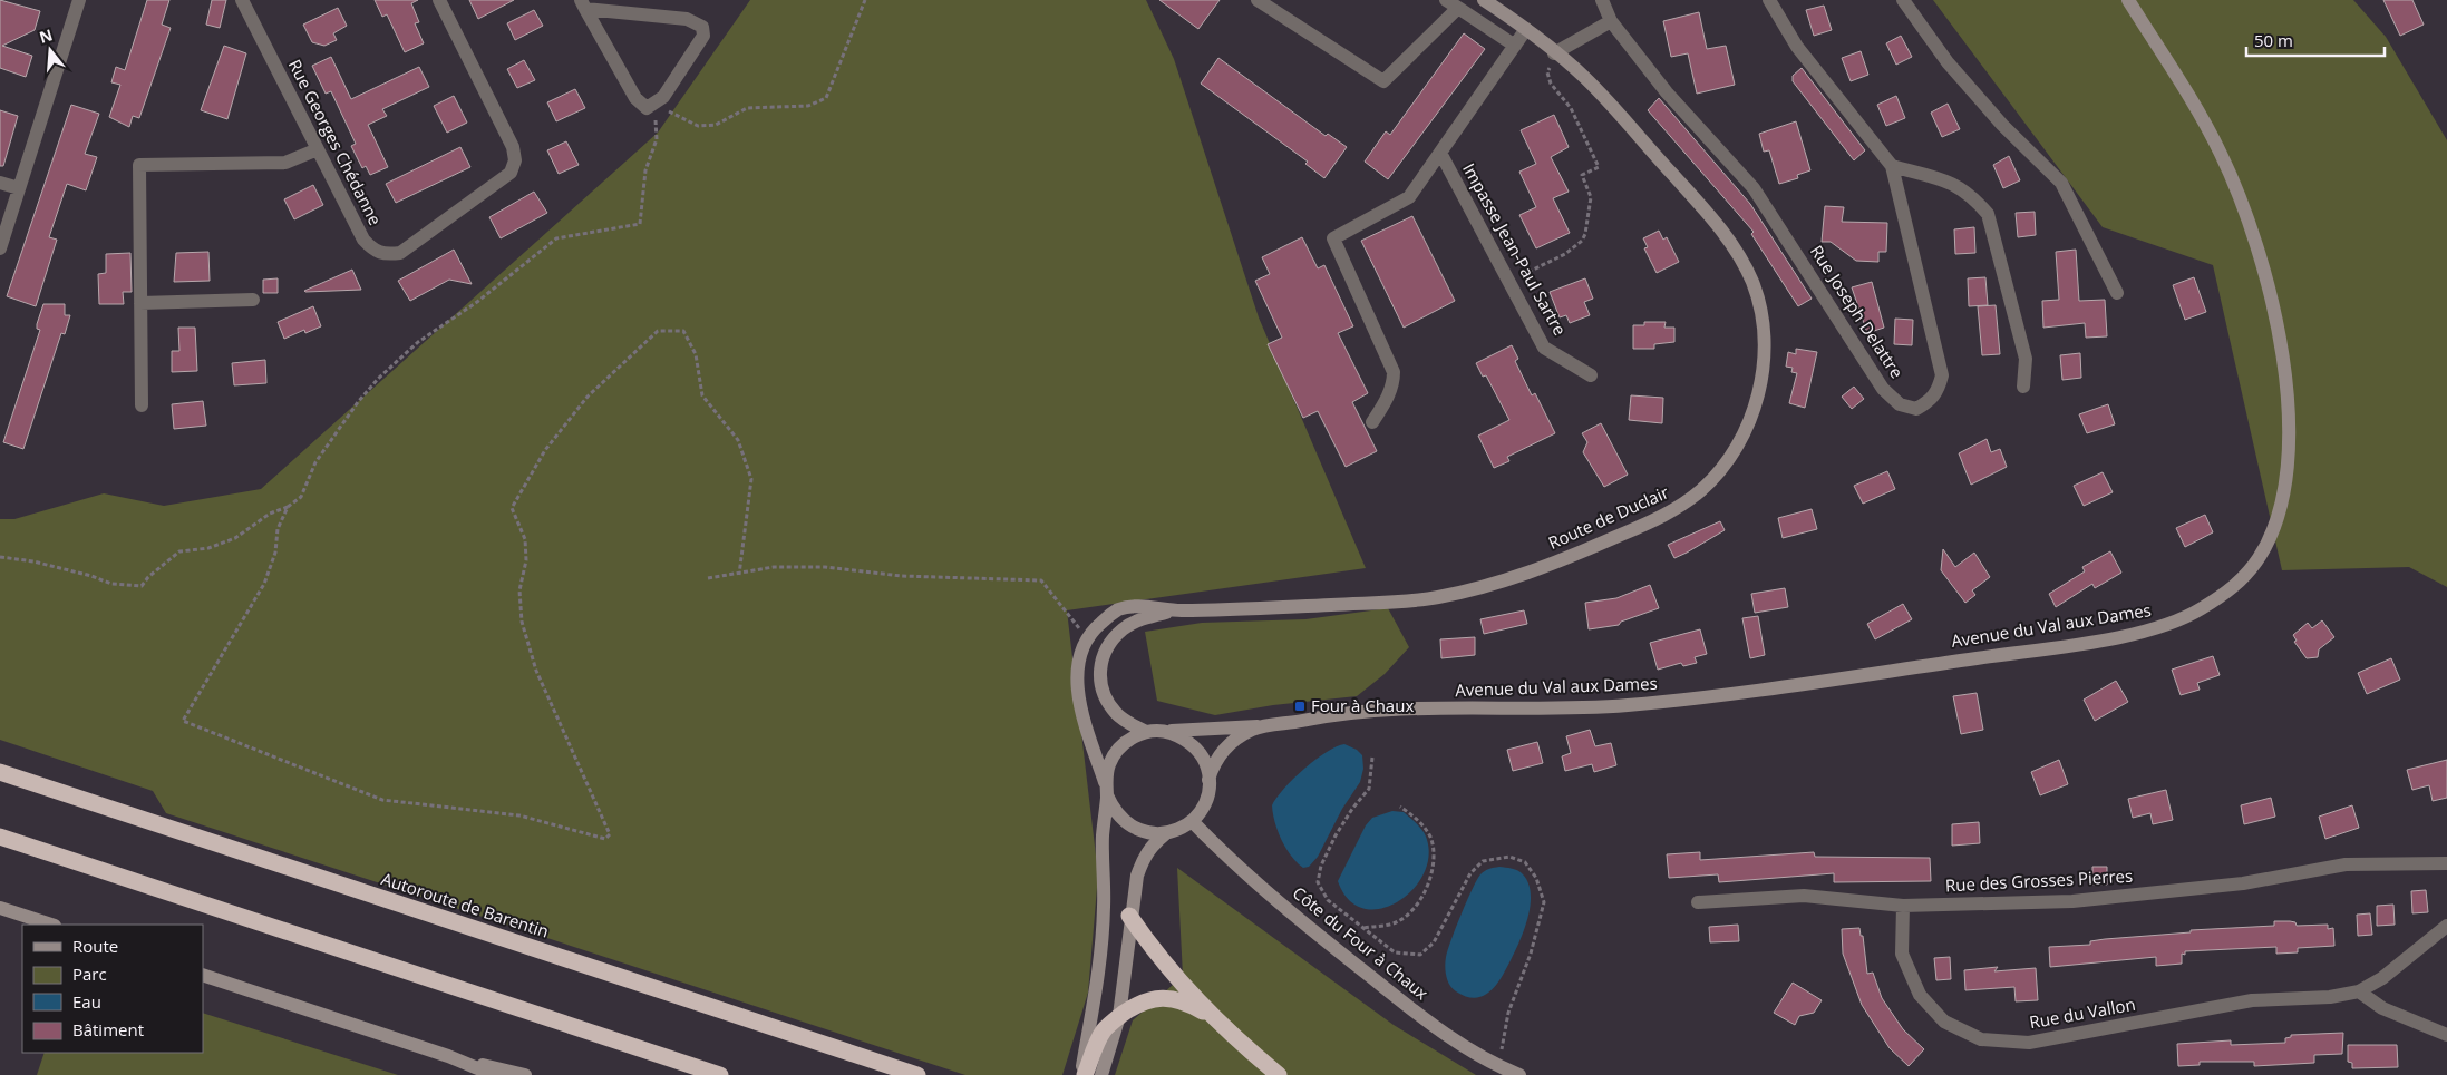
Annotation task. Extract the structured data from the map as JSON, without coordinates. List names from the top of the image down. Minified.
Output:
{"streets":{"highway":["Autoroute de Barentin"],"main road":["Route de Duclair","Avenue du Val aux Dames","Côte du Four à Chaux"],"street":["Rue Georges Chédanne","Impasse Jean-Paul Sartre","Rue Joseph Delattre","Rue des Grosses Pierres","Rue du Vallon"]},"crossings":[["Route de Duclair","Avenue du Val aux Dames"],["Route de Duclair","Côte du Four à Chaux"],["Avenue du Val aux Dames","Côte du Four à Chaux"],["Rue des Grosses Pierres","Rue du Vallon"]],"places":{"transit":["Four à Chaux"]},"legend":["Route","Parc","Eau","Bâtiment"],"scale_bar":"50 m","north":"top"}
